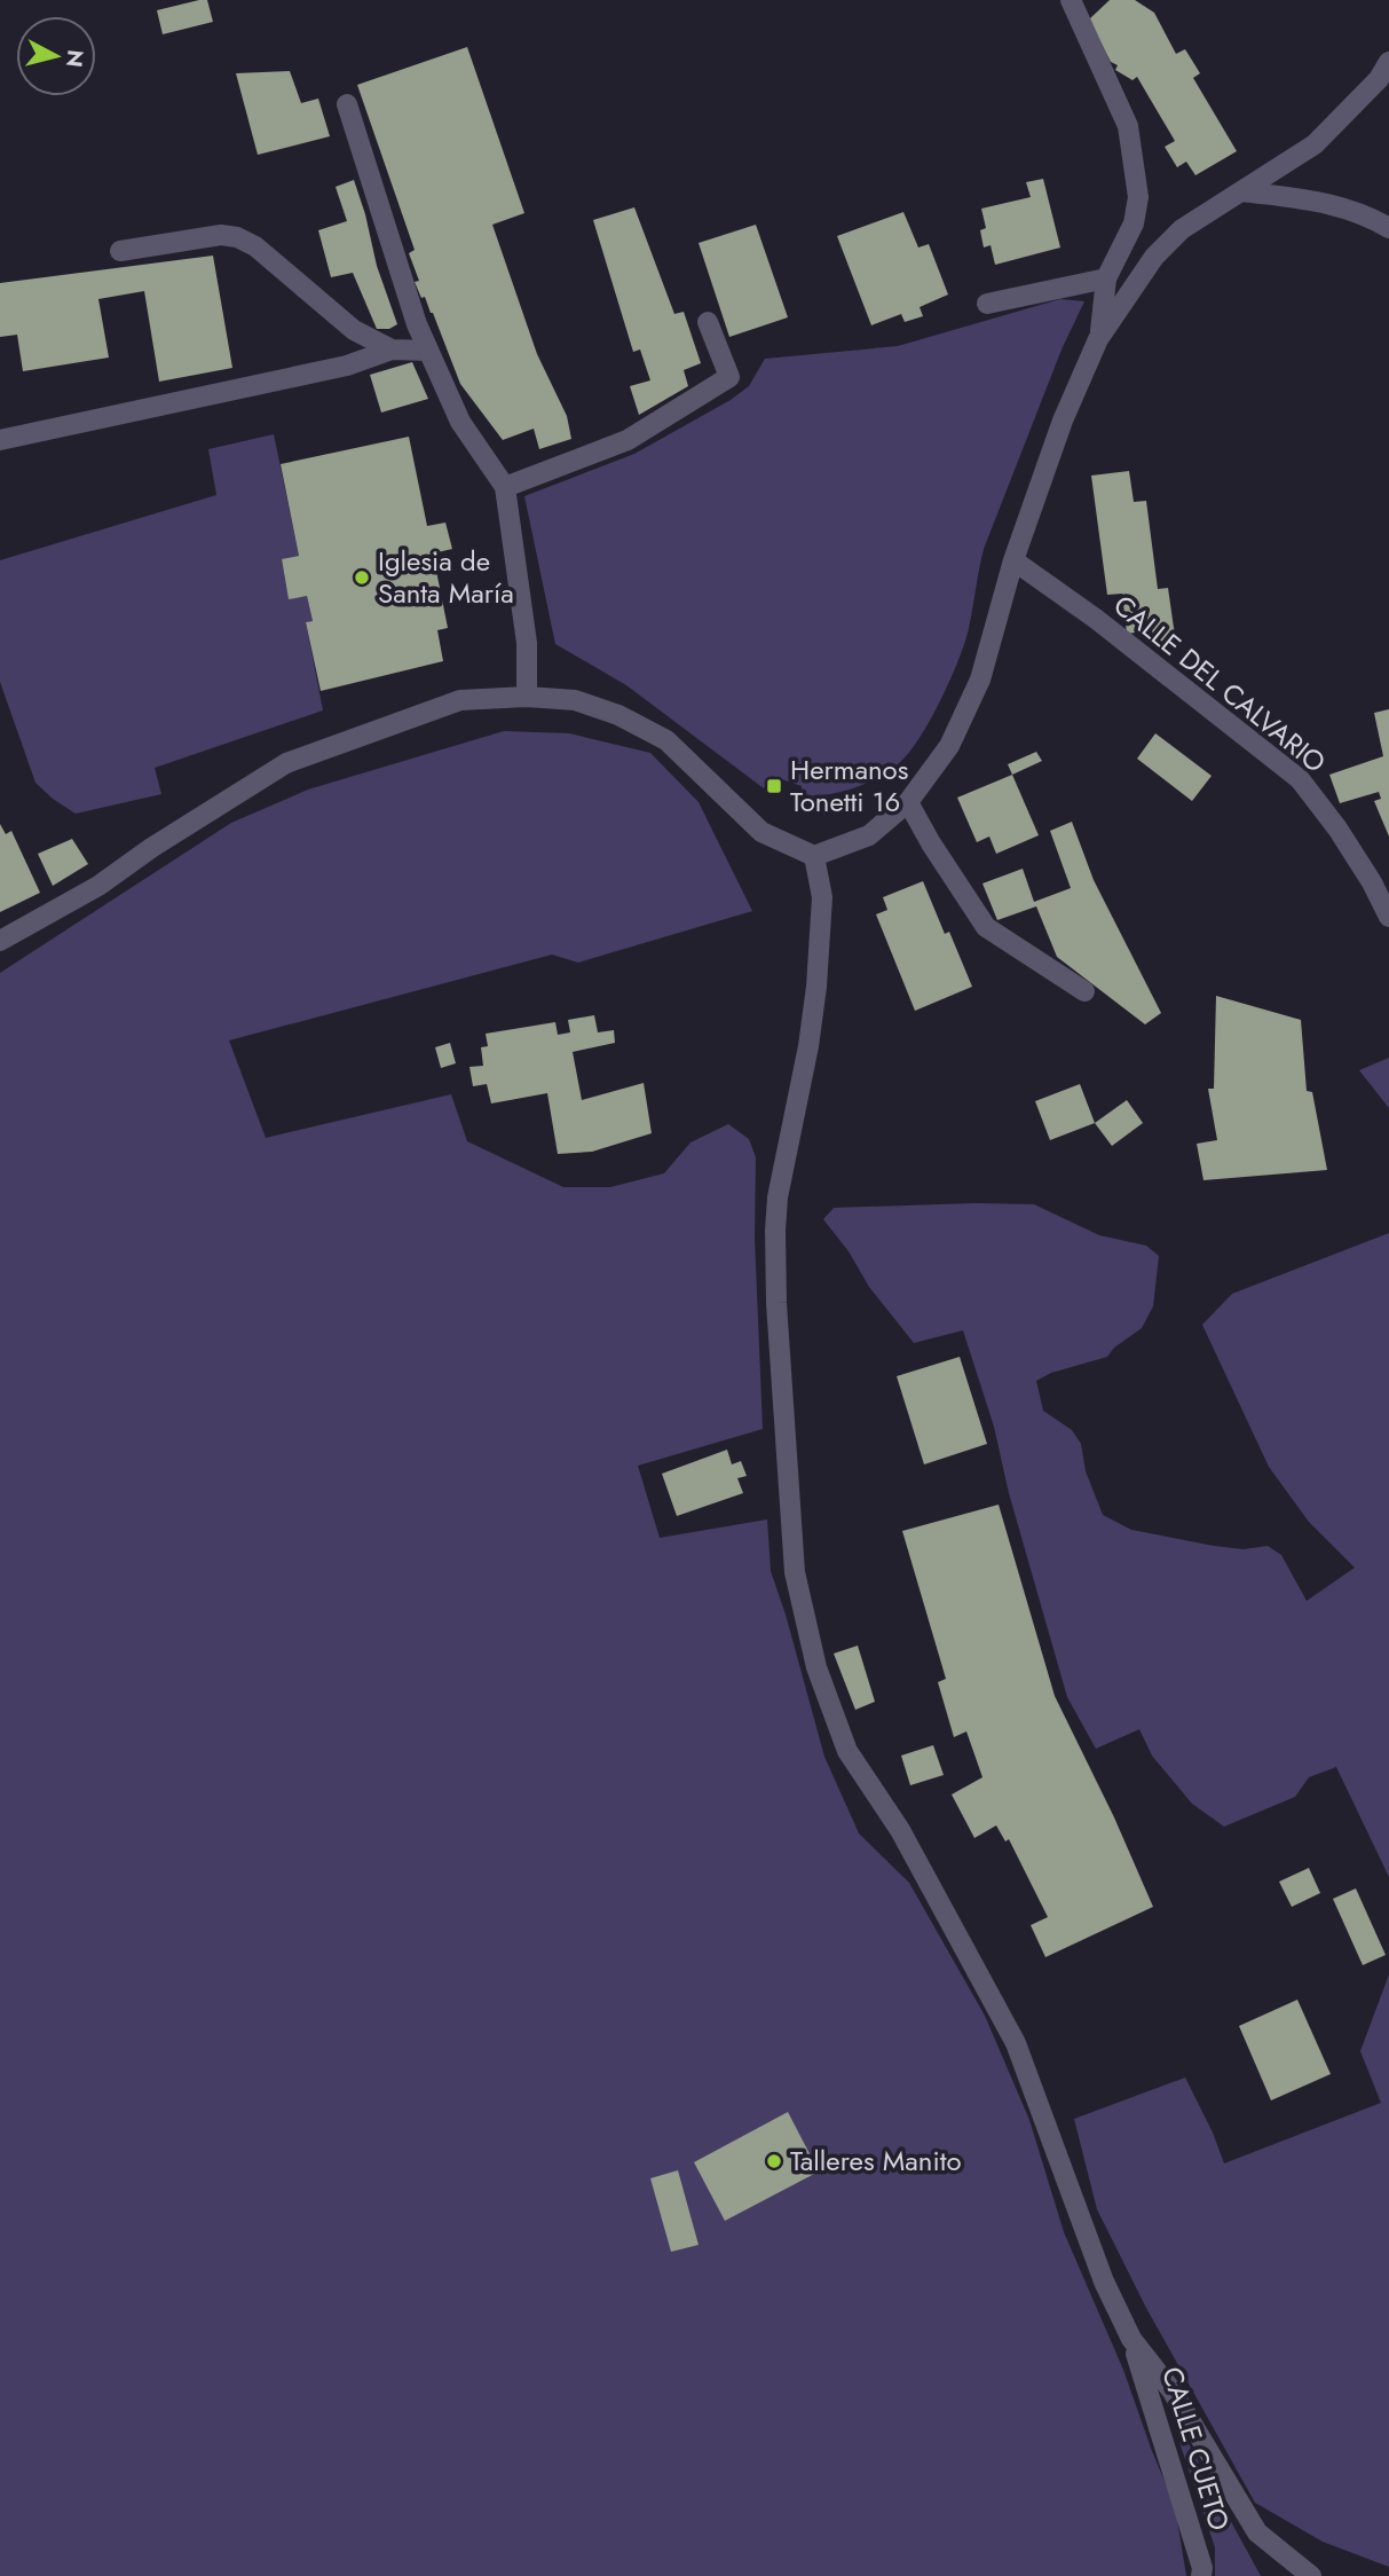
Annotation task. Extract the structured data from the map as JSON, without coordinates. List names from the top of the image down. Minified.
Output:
{"streets":{"street":["CALLE DEL CALVARIO","CALLE CUETO"]},"places":{"other":["Iglesia de Santa María","Talleres Manito"],"transit":["Hermanos Tonetti 16"]},"north":"right"}
